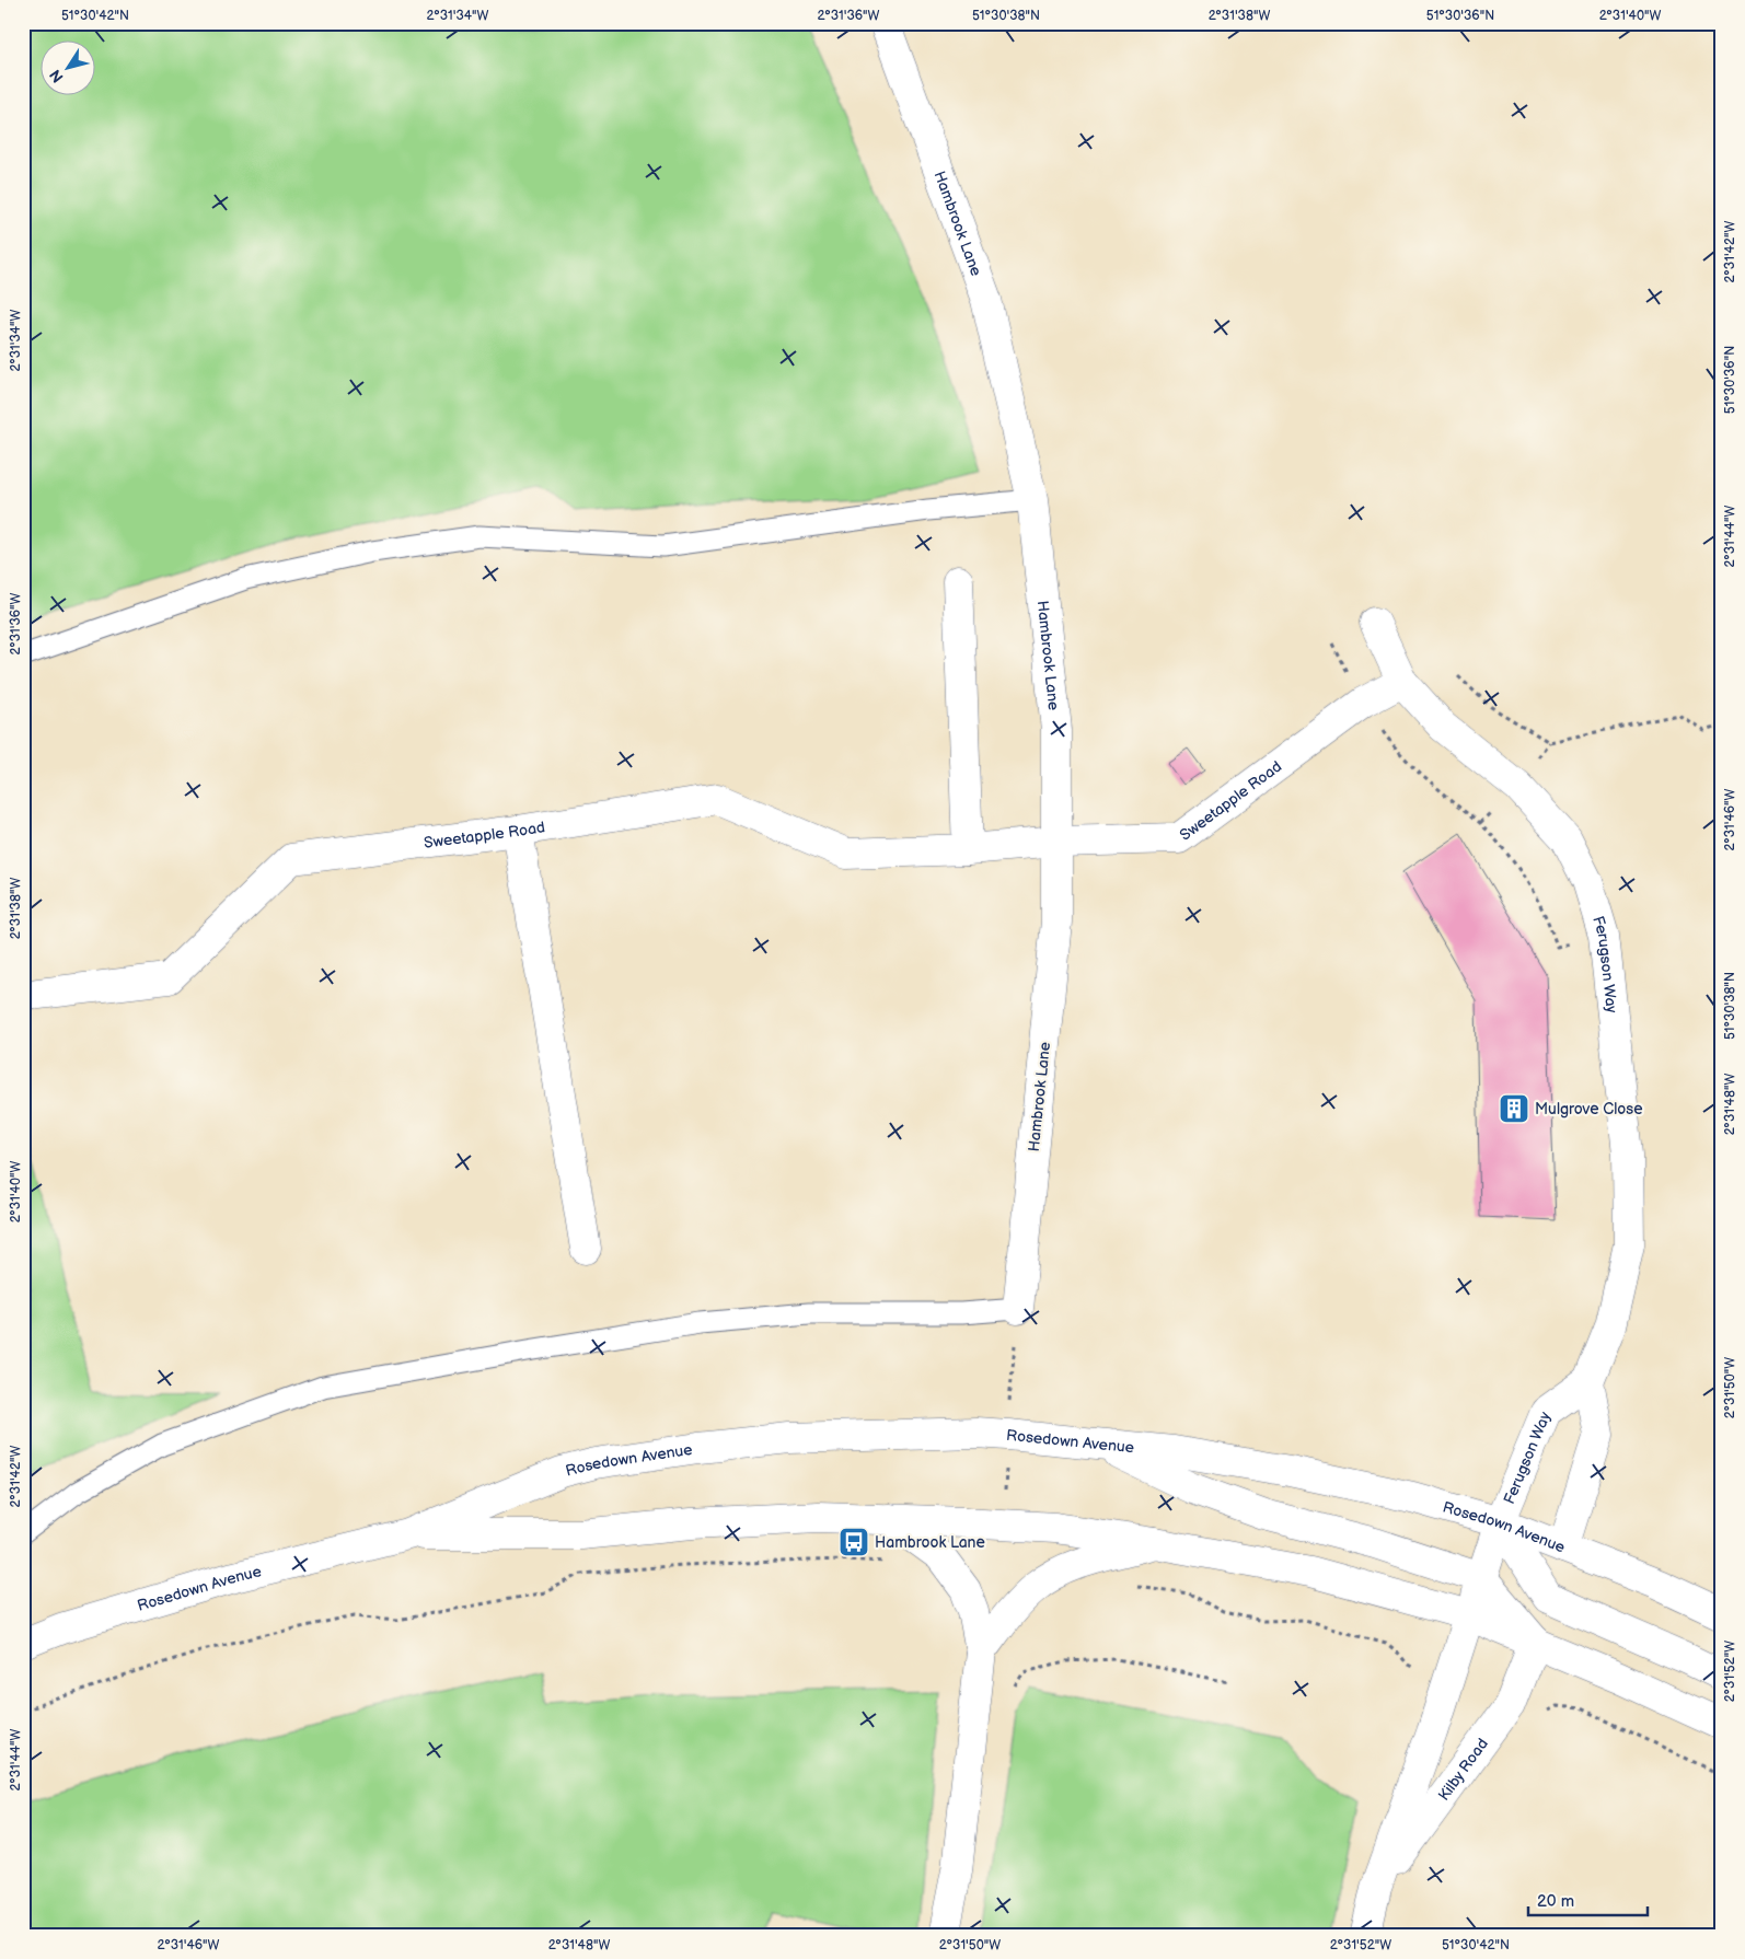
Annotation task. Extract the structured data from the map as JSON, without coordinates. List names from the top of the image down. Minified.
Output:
{"streets":{"street":["Hambrook Lane","Sweetapple Road","Ferugson Way","Rosedown Avenue","Kilby Road"]},"crossings":[["Hambrook Lane","Sweetapple Road"],["Sweetapple Road","Ferugson Way"],["Ferugson Way","Rosedown Avenue"],["Ferugson Way","Kilby Road"],["Rosedown Avenue","Kilby Road"]],"places":{"building":["Mulgrove Close"],"bus stop":["Hambrook Lane"]},"scale_bar":"20 m","north":"bottom left","coordinates":["51°30'42\"N","2°31'34\"W","2°31'36\"W","51°30'38\"N","2°31'38\"W","51°30'36\"N","2°31'40\"W","2°31'42\"W","2°31'44\"W","2°31'46\"W","2°31'48\"W","2°31'50\"W","2°31'52\"W"]}
